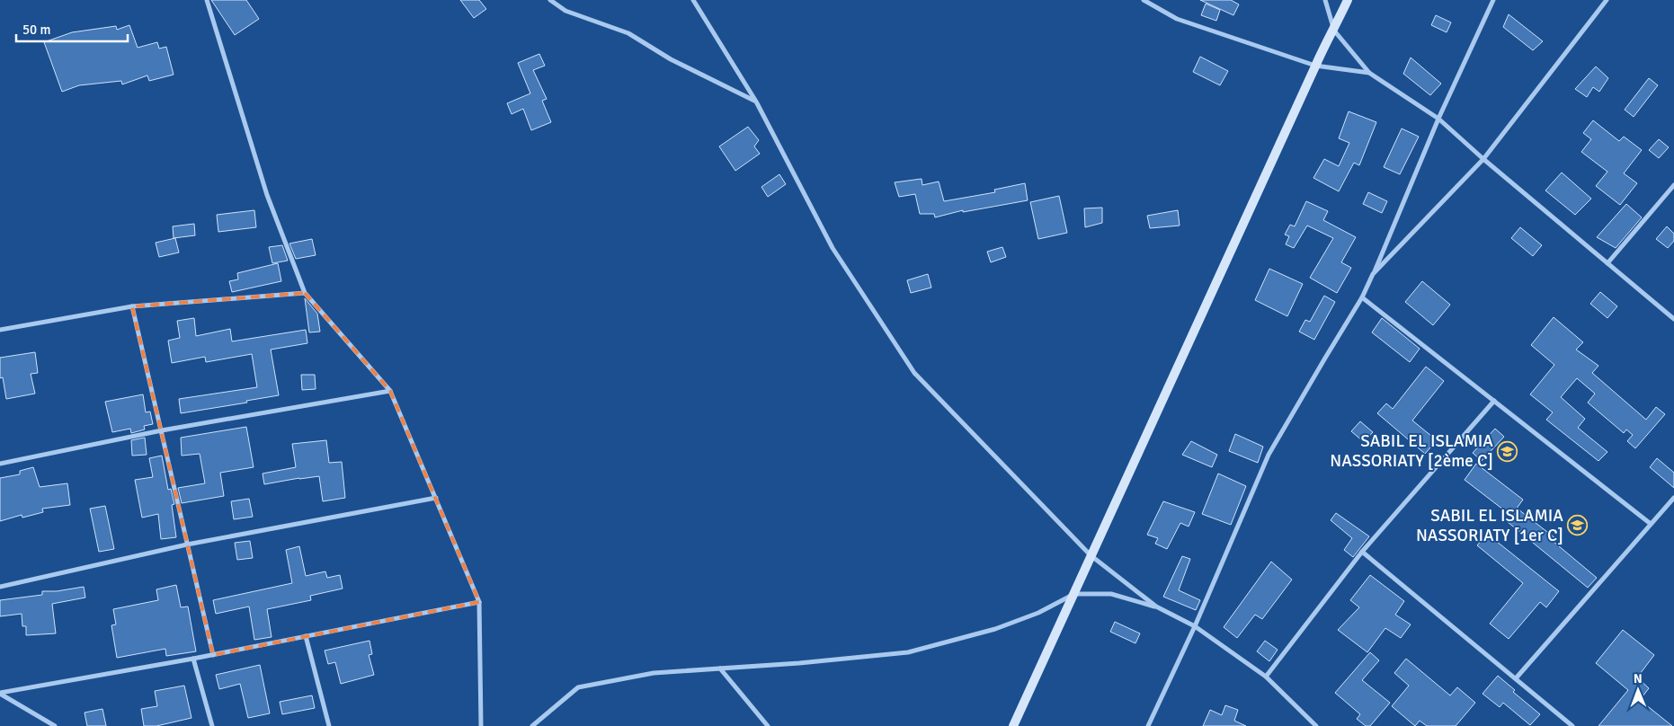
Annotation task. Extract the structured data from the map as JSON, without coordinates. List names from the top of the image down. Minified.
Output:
{"places":{"school or university":["SABIL EL ISLAMIA NASSORIATY [2ème C]","SABIL EL ISLAMIA NASSORIATY [1er C]"]},"scale_bar":"50 m","north":"top"}
